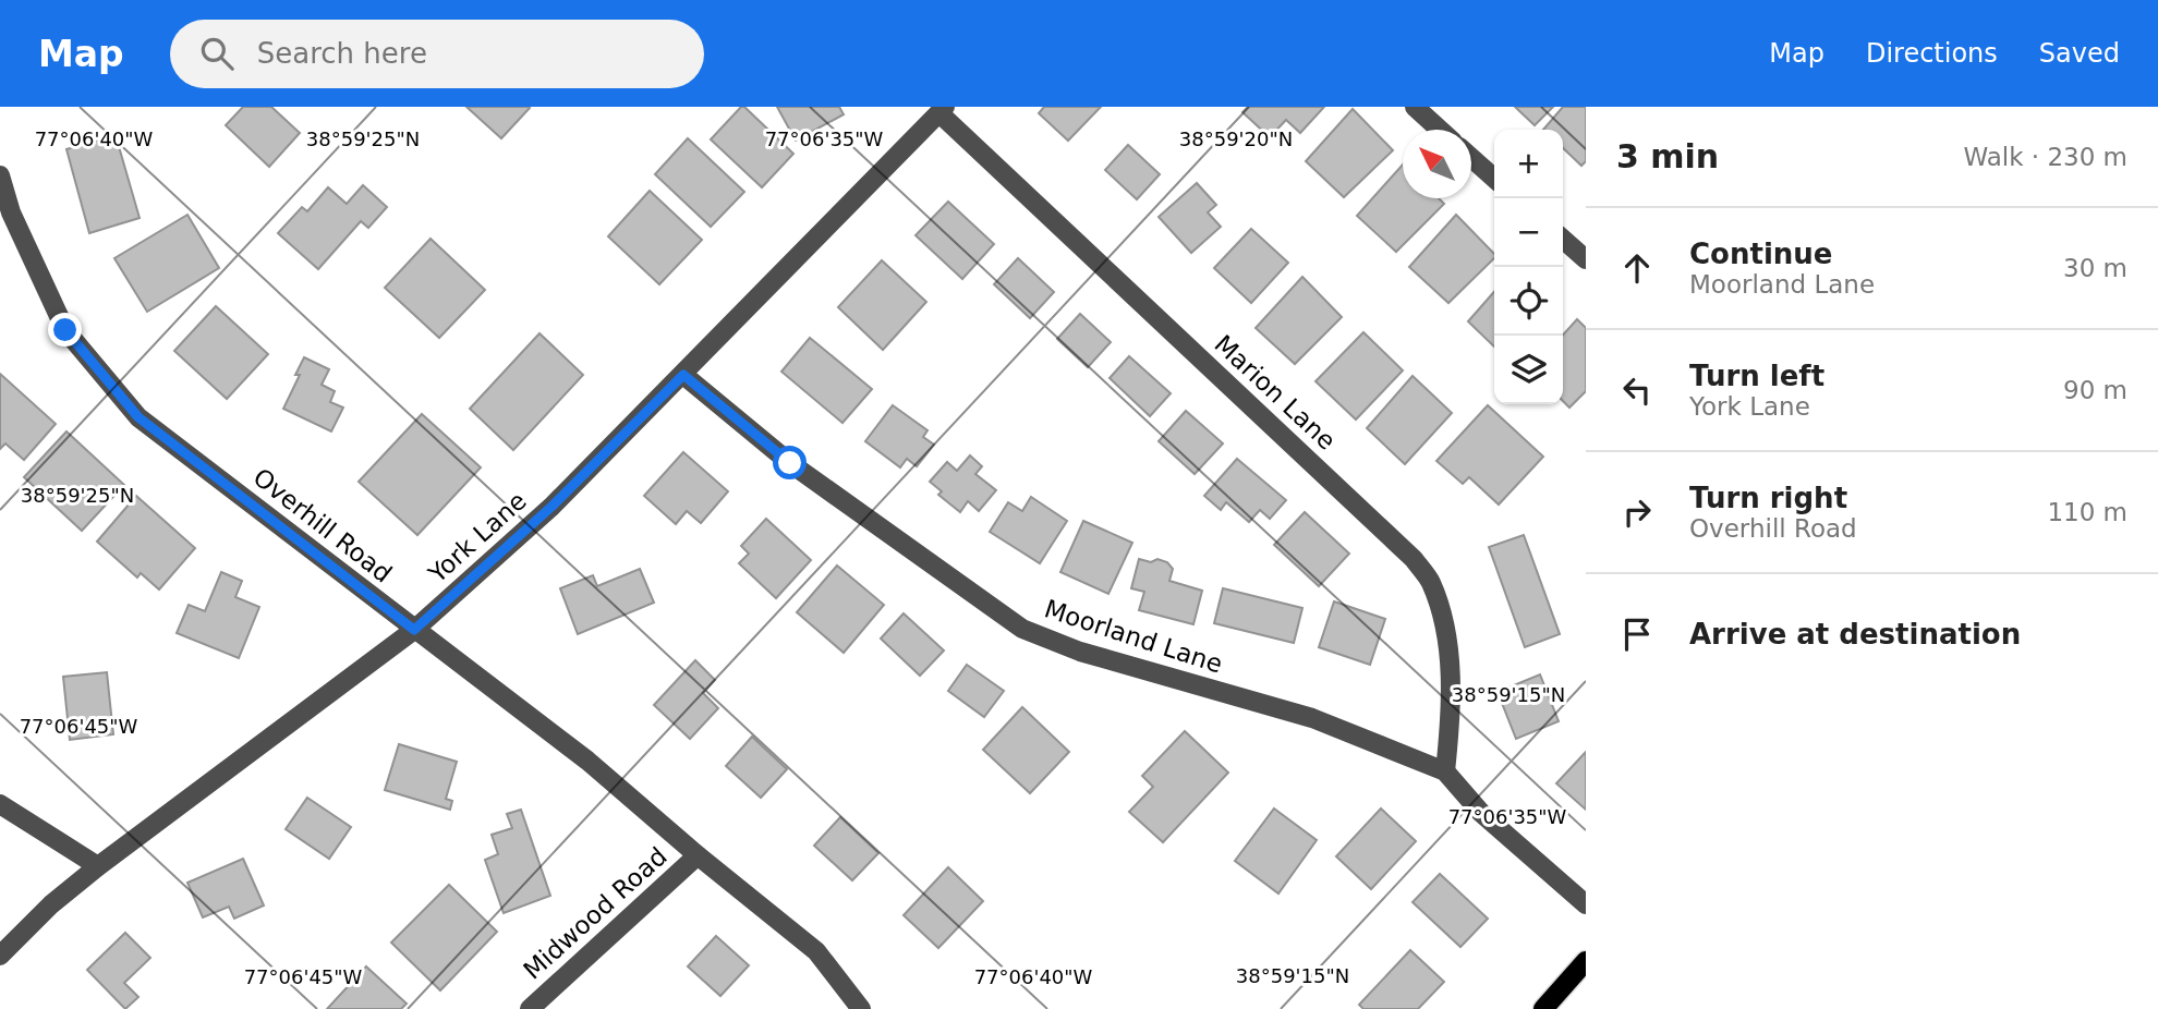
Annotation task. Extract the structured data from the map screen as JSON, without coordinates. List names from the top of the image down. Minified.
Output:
{"streets":{"street":["Marion Lane","Overhill Road","York Lane","Moorland Lane","Midwood Road"]},"crossings":[["Marion Lane","York Lane"],["Marion Lane","Moorland Lane"],["Overhill Road","York Lane"],["Overhill Road","Midwood Road"],["York Lane","Moorland Lane"]],"north":"top left","page":{"header":"Map","search":"Search here","nav":["Map","Directions","Saved"],"heading":["3 min","Walk · 230 m"],"map_buttons":["+","−"],"list":[["Continue","Moorland Lane","30 m"],["Turn left","York Lane","90 m"],["Turn right","Overhill Road","110 m"],"Arrive at destination"]},"coordinates":["77°06'40\"W","77°06'35\"W","38°59'25\"N","38°59'20\"N","38°59'15\"N","77°06'45\"W"]}
